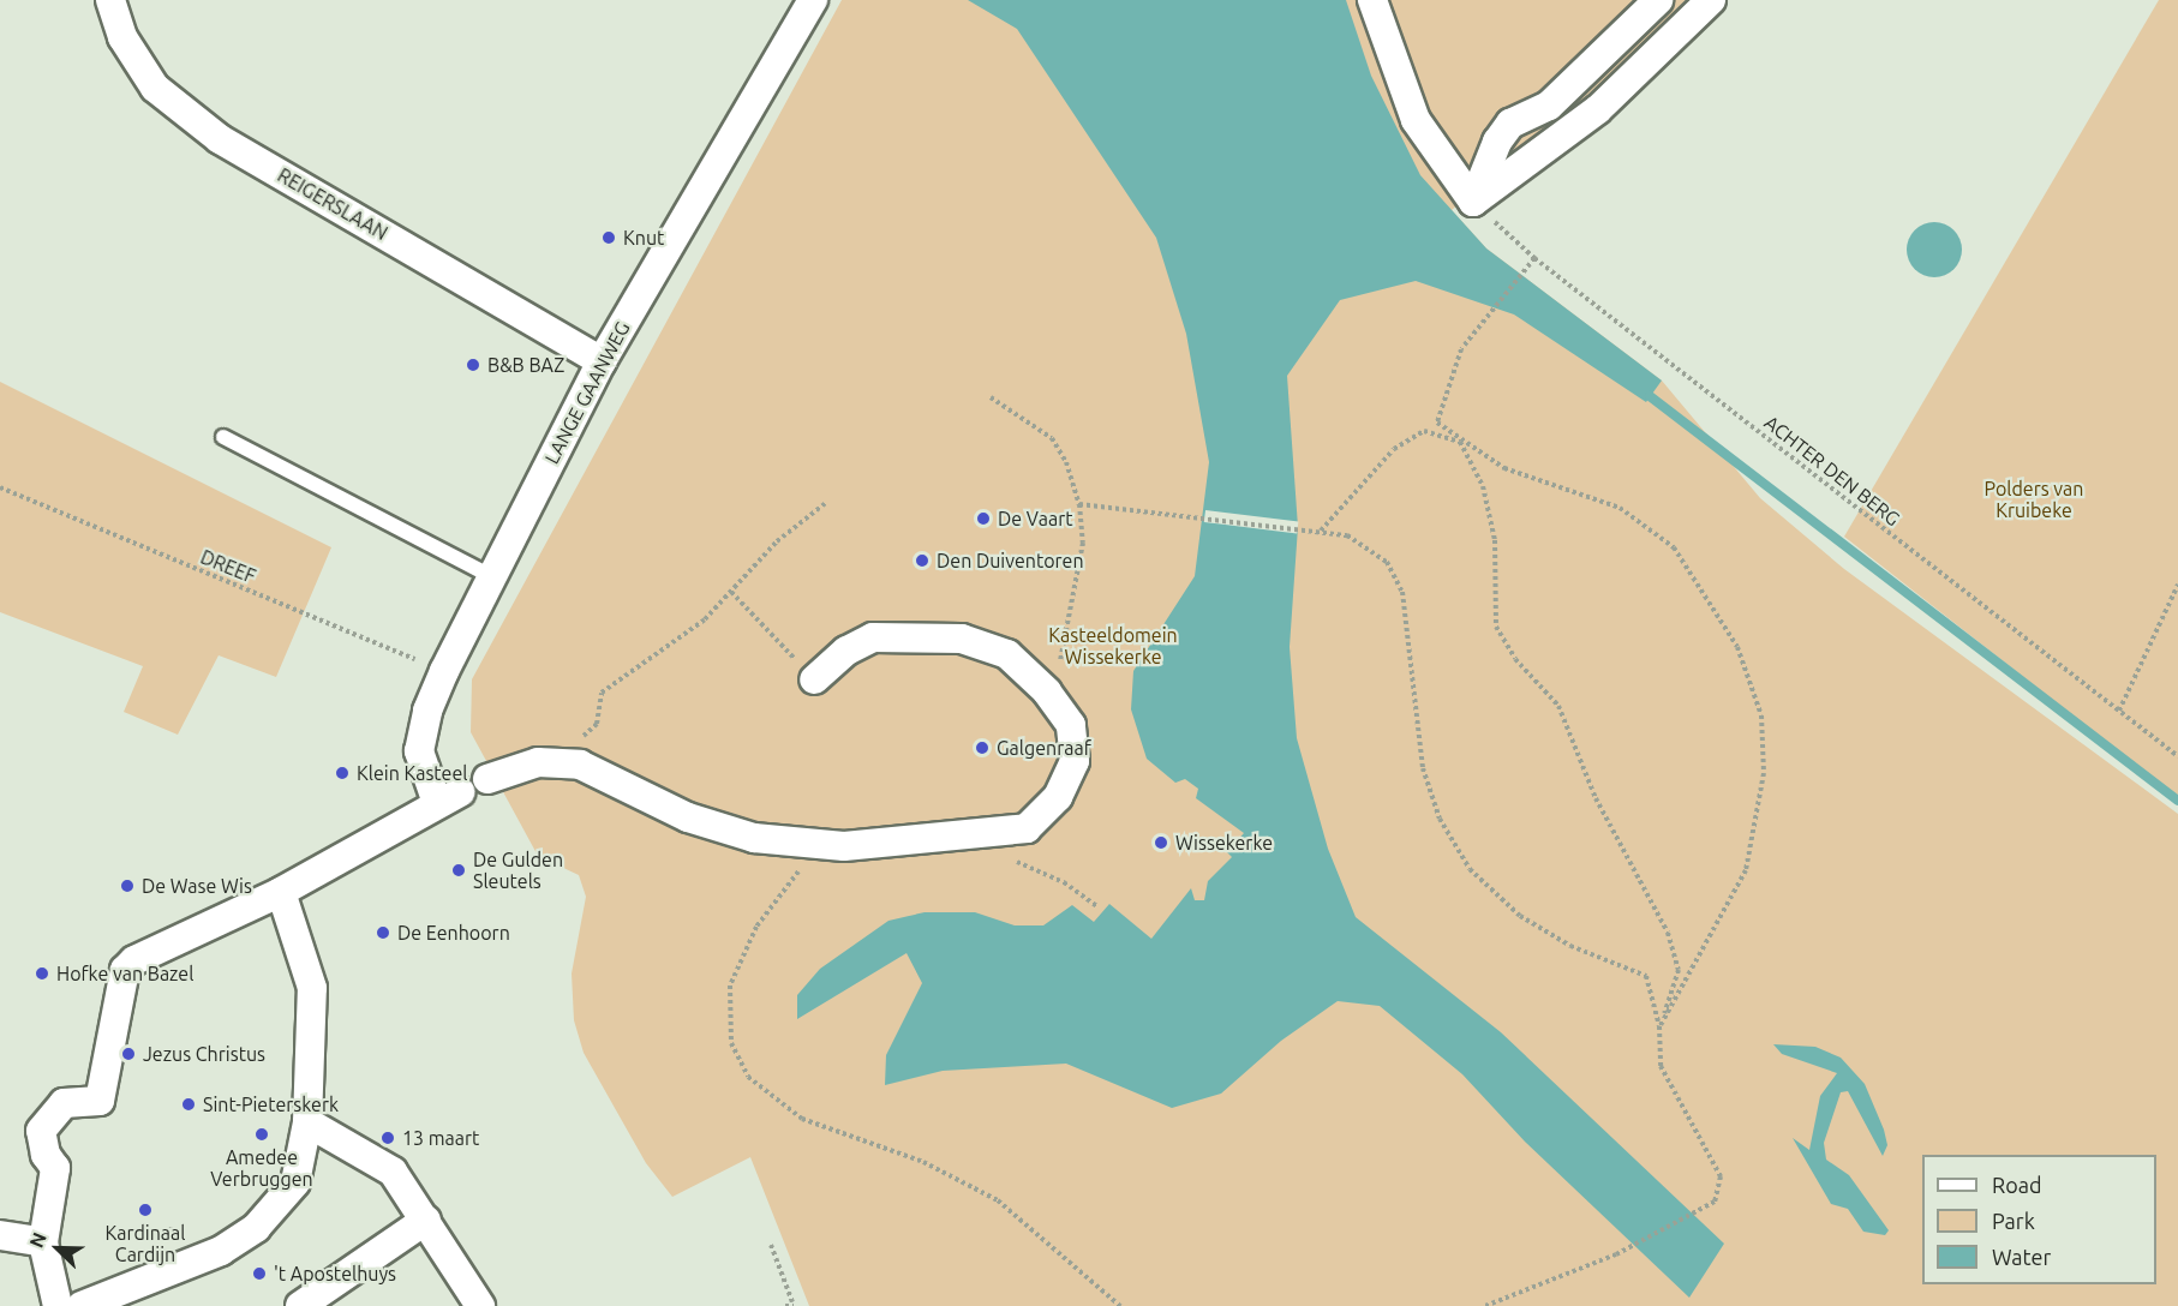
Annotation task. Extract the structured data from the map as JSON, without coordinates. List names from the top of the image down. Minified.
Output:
{"streets":{"street":["REIGERSLAAN","LANGE GAANWEG"],"path":["ACHTER DEN BERG","DREEF"]},"crossings":[["REIGERSLAAN","LANGE GAANWEG"],["LANGE GAANWEG","DREEF"]],"parks":["Polders van Kruibeke","Kasteeldomein Wissekerke"],"places":["Knut","B&B BAZ","De Vaart","Den Duiventoren","Galgenraaf","Klein Kasteel","Wissekerke","De Gulden Sleutels","De Wase Wis","De Eenhoorn","Hofke van Bazel","Jezus Christus","Sint-Pieterskerk","Amedee Verbruggen","13 maart","Kardinaal Cardijn","'t Apostelhuys"],"legend":["Road","Park","Water"],"north":"top left"}
